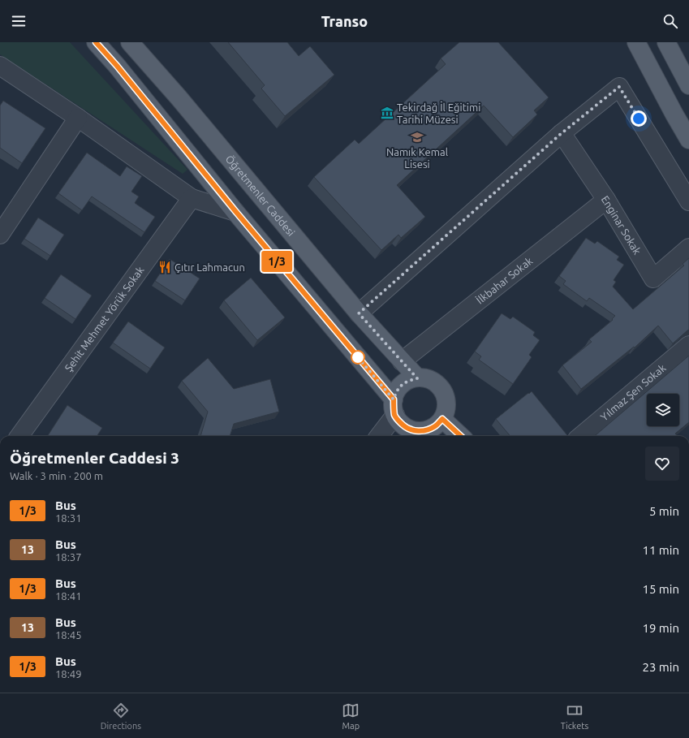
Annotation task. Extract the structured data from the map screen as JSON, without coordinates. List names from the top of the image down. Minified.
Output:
{"streets":{"main road":["Öğretmenler Caddesi"],"street":["Enginar Sokak","İlkbahar Sokak","Şehit Mehmet Yörük Sokak","Yılmaz Şen Sokak"]},"crossings":[["Öğretmenler Caddesi","İlkbahar Sokak"],["Enginar Sokak","İlkbahar Sokak"]],"places":{"museum":["Tekirdağ İl Eğitimi Tarihi Müzesi"],"school or university":["Namık Kemal Lisesi"],"restaurant":["Çıtır Lahmacun"]},"lines":["bus line 1/3"],"page":{"header":"Transo","on_map":"1/3","heading":["Öğretmenler Caddesi 3","Walk · 3 min · 200 m"],"list":[{"mark":"1/3","name":"Bus","note":"18:31","value":"5 min"},{"mark":"13","name":"Bus","note":"18:37","value":"11 min"},{"mark":"1/3","name":"Bus","note":"18:41","value":"15 min"},{"mark":"13","name":"Bus","note":"18:45","value":"19 min"},{"mark":"1/3","name":"Bus","note":"18:49","value":"23 min"}],"tabs":["Directions","Map","Tickets"]}}
